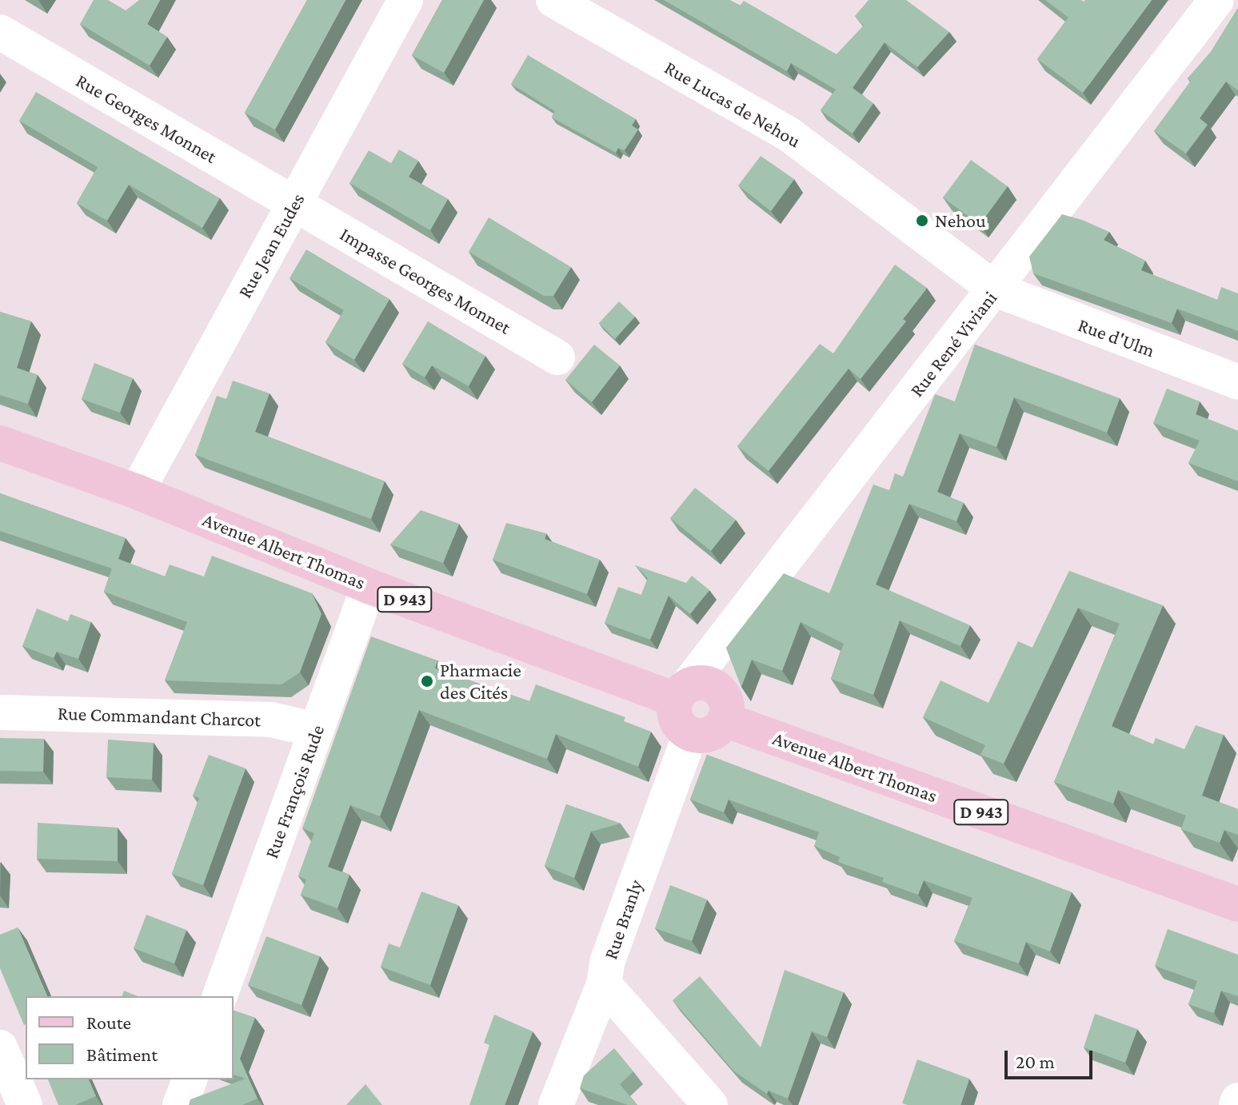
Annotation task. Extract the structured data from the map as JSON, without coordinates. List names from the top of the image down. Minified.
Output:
{"streets":{"main road":["Avenue Albert Thomas","D 943"],"street":["Rue Lucas de Nehou","Rue Georges Monnet","Rue Jean Eudes","Impasse Georges Monnet","Rue d'Ulm","Rue René Viviani","Rue Commandant Charcot","Rue François Rude","Rue Branly"]},"crossings":[["Rue Lucas de Nehou","Rue d'Ulm"],["Rue Lucas de Nehou","Rue René Viviani"],["Rue Georges Monnet","Rue Jean Eudes"],["Rue Georges Monnet","Impasse Georges Monnet"],["Rue Jean Eudes","Impasse Georges Monnet"],["Rue Jean Eudes","Avenue Albert Thomas"],["Rue d'Ulm","Rue René Viviani"],["Rue René Viviani","Avenue Albert Thomas"],["Rue René Viviani","Rue Branly"],["Avenue Albert Thomas","Rue François Rude"],["Avenue Albert Thomas","Rue Branly"],["Rue Commandant Charcot","Rue François Rude"]],"places":["Nehou","Pharmacie des Cités"],"legend":["Route","Bâtiment"],"scale_bar":"20 m"}
